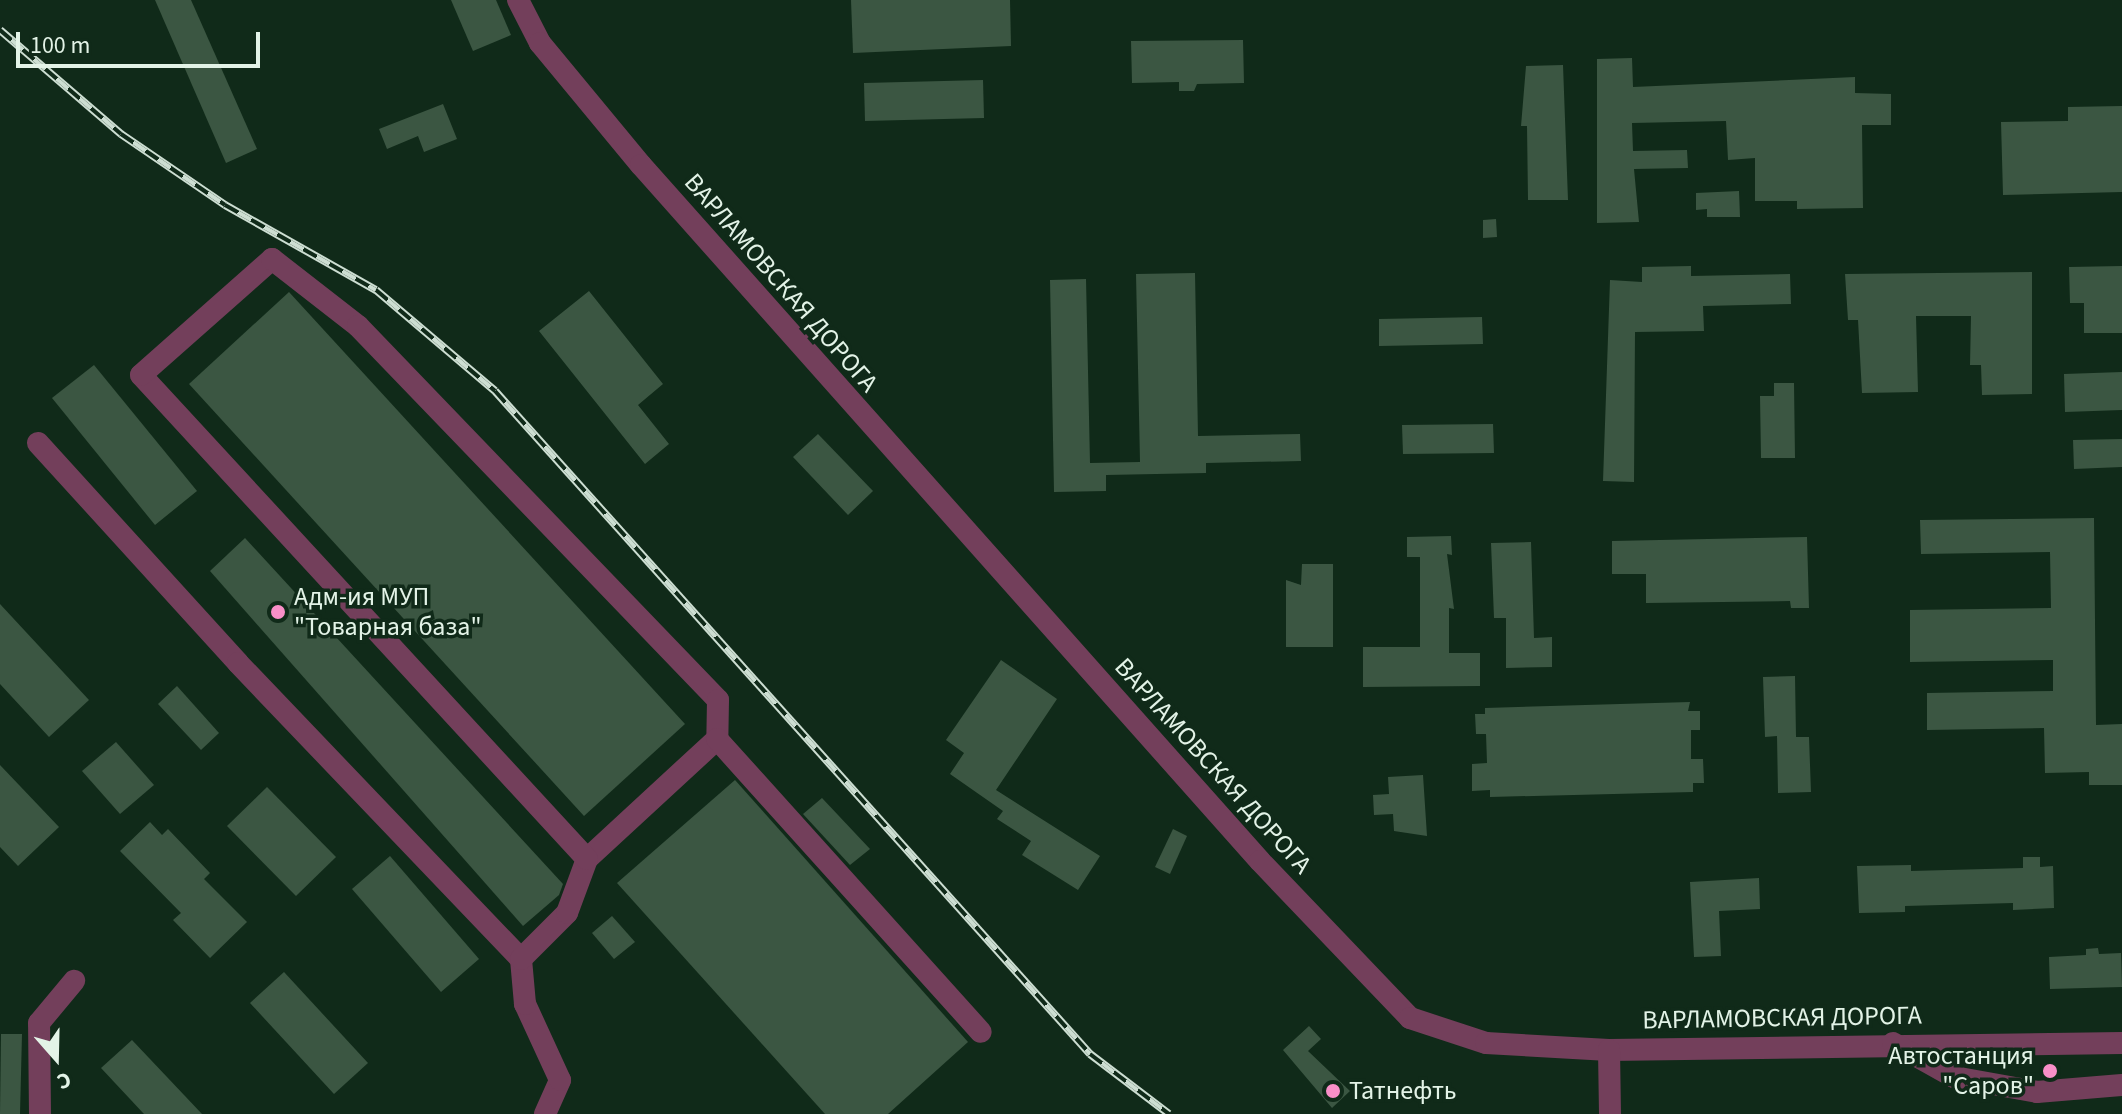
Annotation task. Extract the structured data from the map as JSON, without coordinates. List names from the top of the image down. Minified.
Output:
{"streets":{"street":["ВАРЛАМОВСКАЯ ДОРОГА"]},"places":["Адм-ия МУП \"Товарная база\"","Автостанция \"Саров\"","Татнефть"],"scale_bar":"100 m","north":"bottom"}
